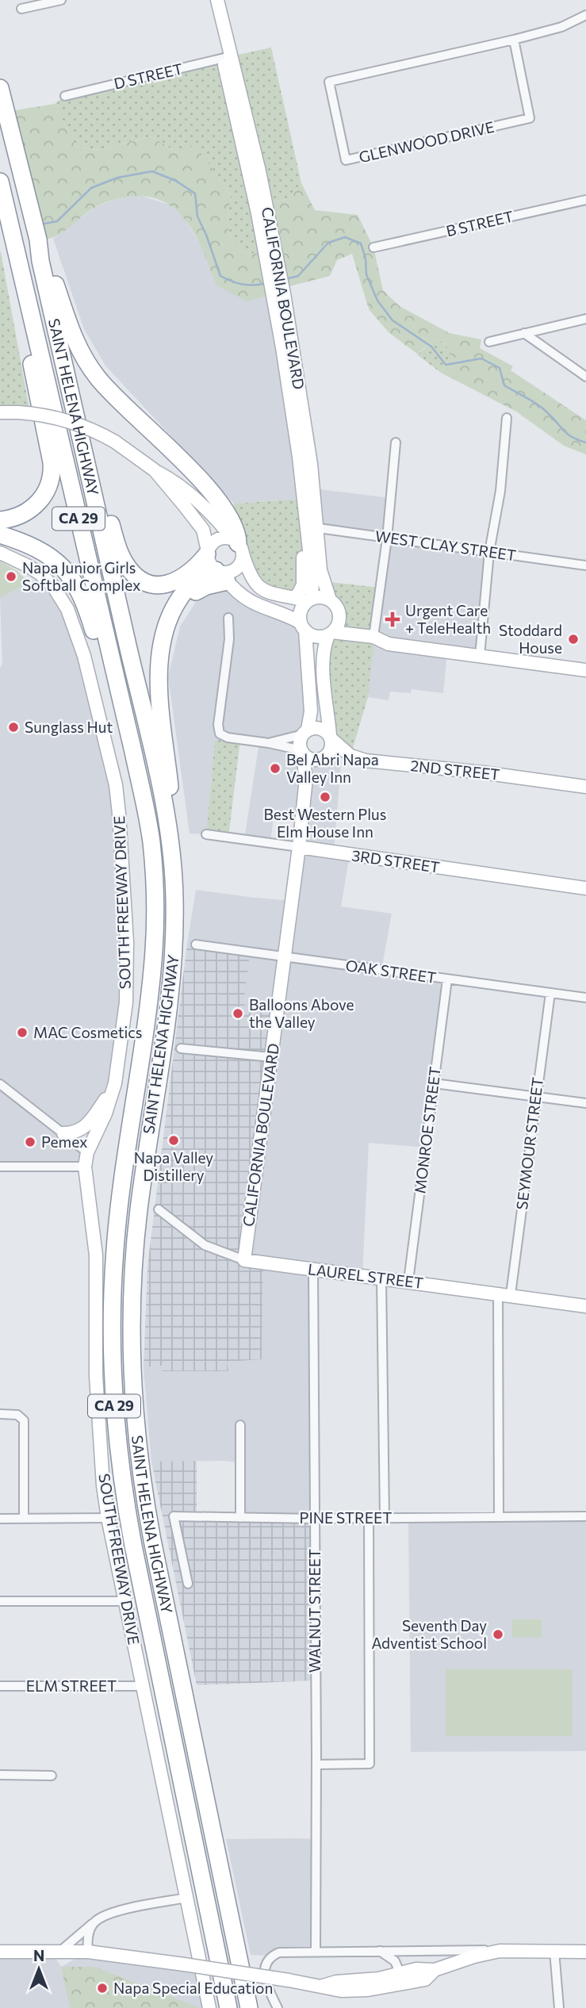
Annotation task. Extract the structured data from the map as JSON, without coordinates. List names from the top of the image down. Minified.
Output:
{"streets":{"highway":["SAINT HELENA HIGHWAY","CA 29"],"street":["D STREET","GLENWOOD DRIVE","B STREET","CALIFORNIA BOULEVARD","WEST CLAY STREET","2ND STREET","3RD STREET","SOUTH FREEWAY DRIVE","OAK STREET","MONROE STREET","SEYMOUR STREET","LAUREL STREET","PINE STREET","WALNUT STREET","ELM STREET"]},"crossings":[["D STREET","CALIFORNIA BOULEVARD"],["CALIFORNIA BOULEVARD","WEST CLAY STREET"],["CALIFORNIA BOULEVARD","2ND STREET"],["CALIFORNIA BOULEVARD","3RD STREET"],["CALIFORNIA BOULEVARD","OAK STREET"],["CALIFORNIA BOULEVARD","LAUREL STREET"],["SOUTH FREEWAY DRIVE","ELM STREET"],["OAK STREET","MONROE STREET"],["OAK STREET","SEYMOUR STREET"],["MONROE STREET","LAUREL STREET"],["SEYMOUR STREET","LAUREL STREET"],["SEYMOUR STREET","PINE STREET"],["LAUREL STREET","WALNUT STREET"],["PINE STREET","WALNUT STREET"]],"places":{"other":["Napa Junior Girls Softball Complex","Stoddard House","Sunglass Hut","Bel Abri Napa Valley Inn","Best Western Plus Elm House Inn","Balloons Above the Valley","MAC Cosmetics","Napa Valley Distillery","Pemex","Seventh Day Adventist School","Napa Special Education"],"health":["Urgent Care + TeleHealth"]},"north":"top"}
